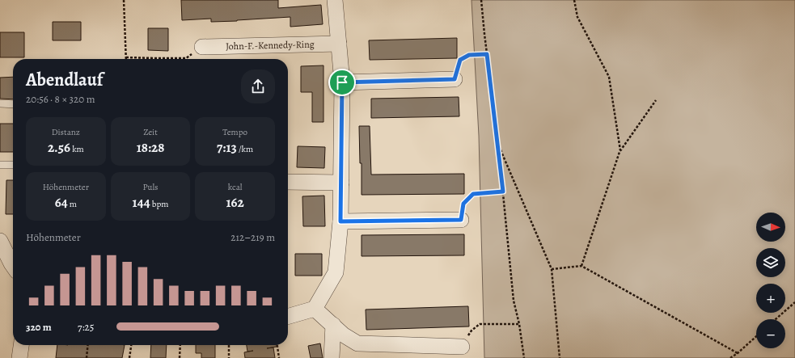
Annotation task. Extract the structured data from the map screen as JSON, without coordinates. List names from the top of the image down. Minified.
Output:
{"streets":{"street":["John-F.-Kennedy-Ring"]},"north":"right","page":{"heading":["Abendlauf","20:56 · 8 × 320 m"],"stats":[["Distanz","2.56 km"],["Zeit","18:28"],["Tempo","7:13 /km"],["Höhenmeter","64 m"],["Puls","144 bpm"],["kcal","162"]],"map_buttons":["+","−"],"chart":["Höhenmeter","212–219 m"],"list":[{"name":"320 m","note":"7:25"}]}}
